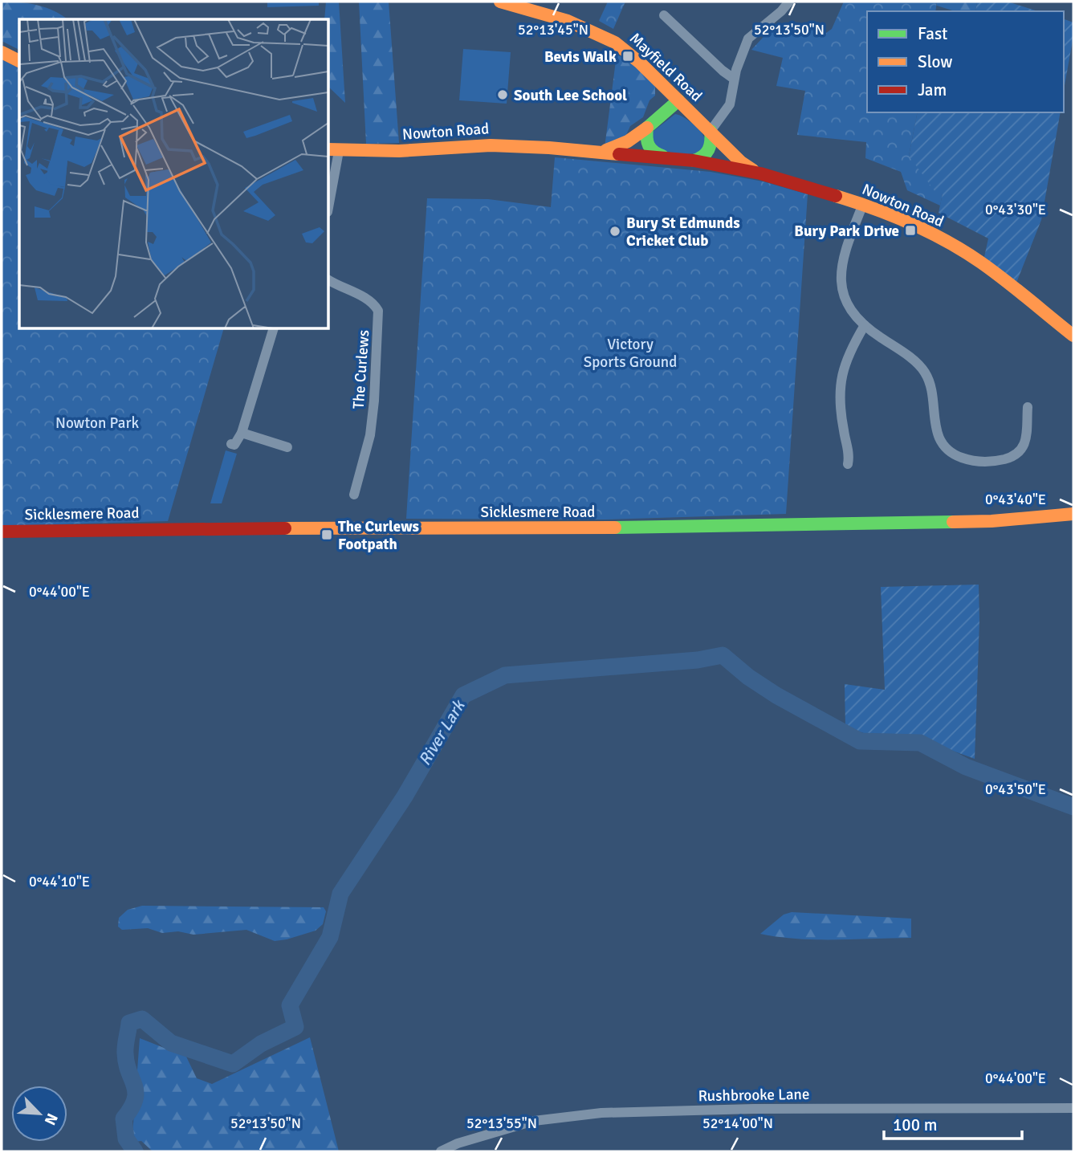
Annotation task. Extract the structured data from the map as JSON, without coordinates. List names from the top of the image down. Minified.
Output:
{"streets":{"main road":["Mayfield Road","Nowton Road","Sicklesmere Road"],"street":["The Curlews","Rushbrooke Lane"]},"crossings":[["Mayfield Road","Nowton Road"]],"water":["River Lark"],"parks":["Victory Sports Ground","Nowton Park"],"places":{"transit":["Bevis Walk","Bury Park Drive","The Curlews Footpath"],"other":["South Lee School","Bury St Edmunds Cricket Club"]},"legend":["Fast","Slow","Jam"],"scale_bar":"100 m","north":"bottom right","coordinates":["52°13'45\"N","52°13'50\"N","0°43'30\"E","0°43'40\"E","0°44'00\"E","0°43'50\"E","0°44'10\"E","52°13'55\"N","52°14'00\"N"]}
